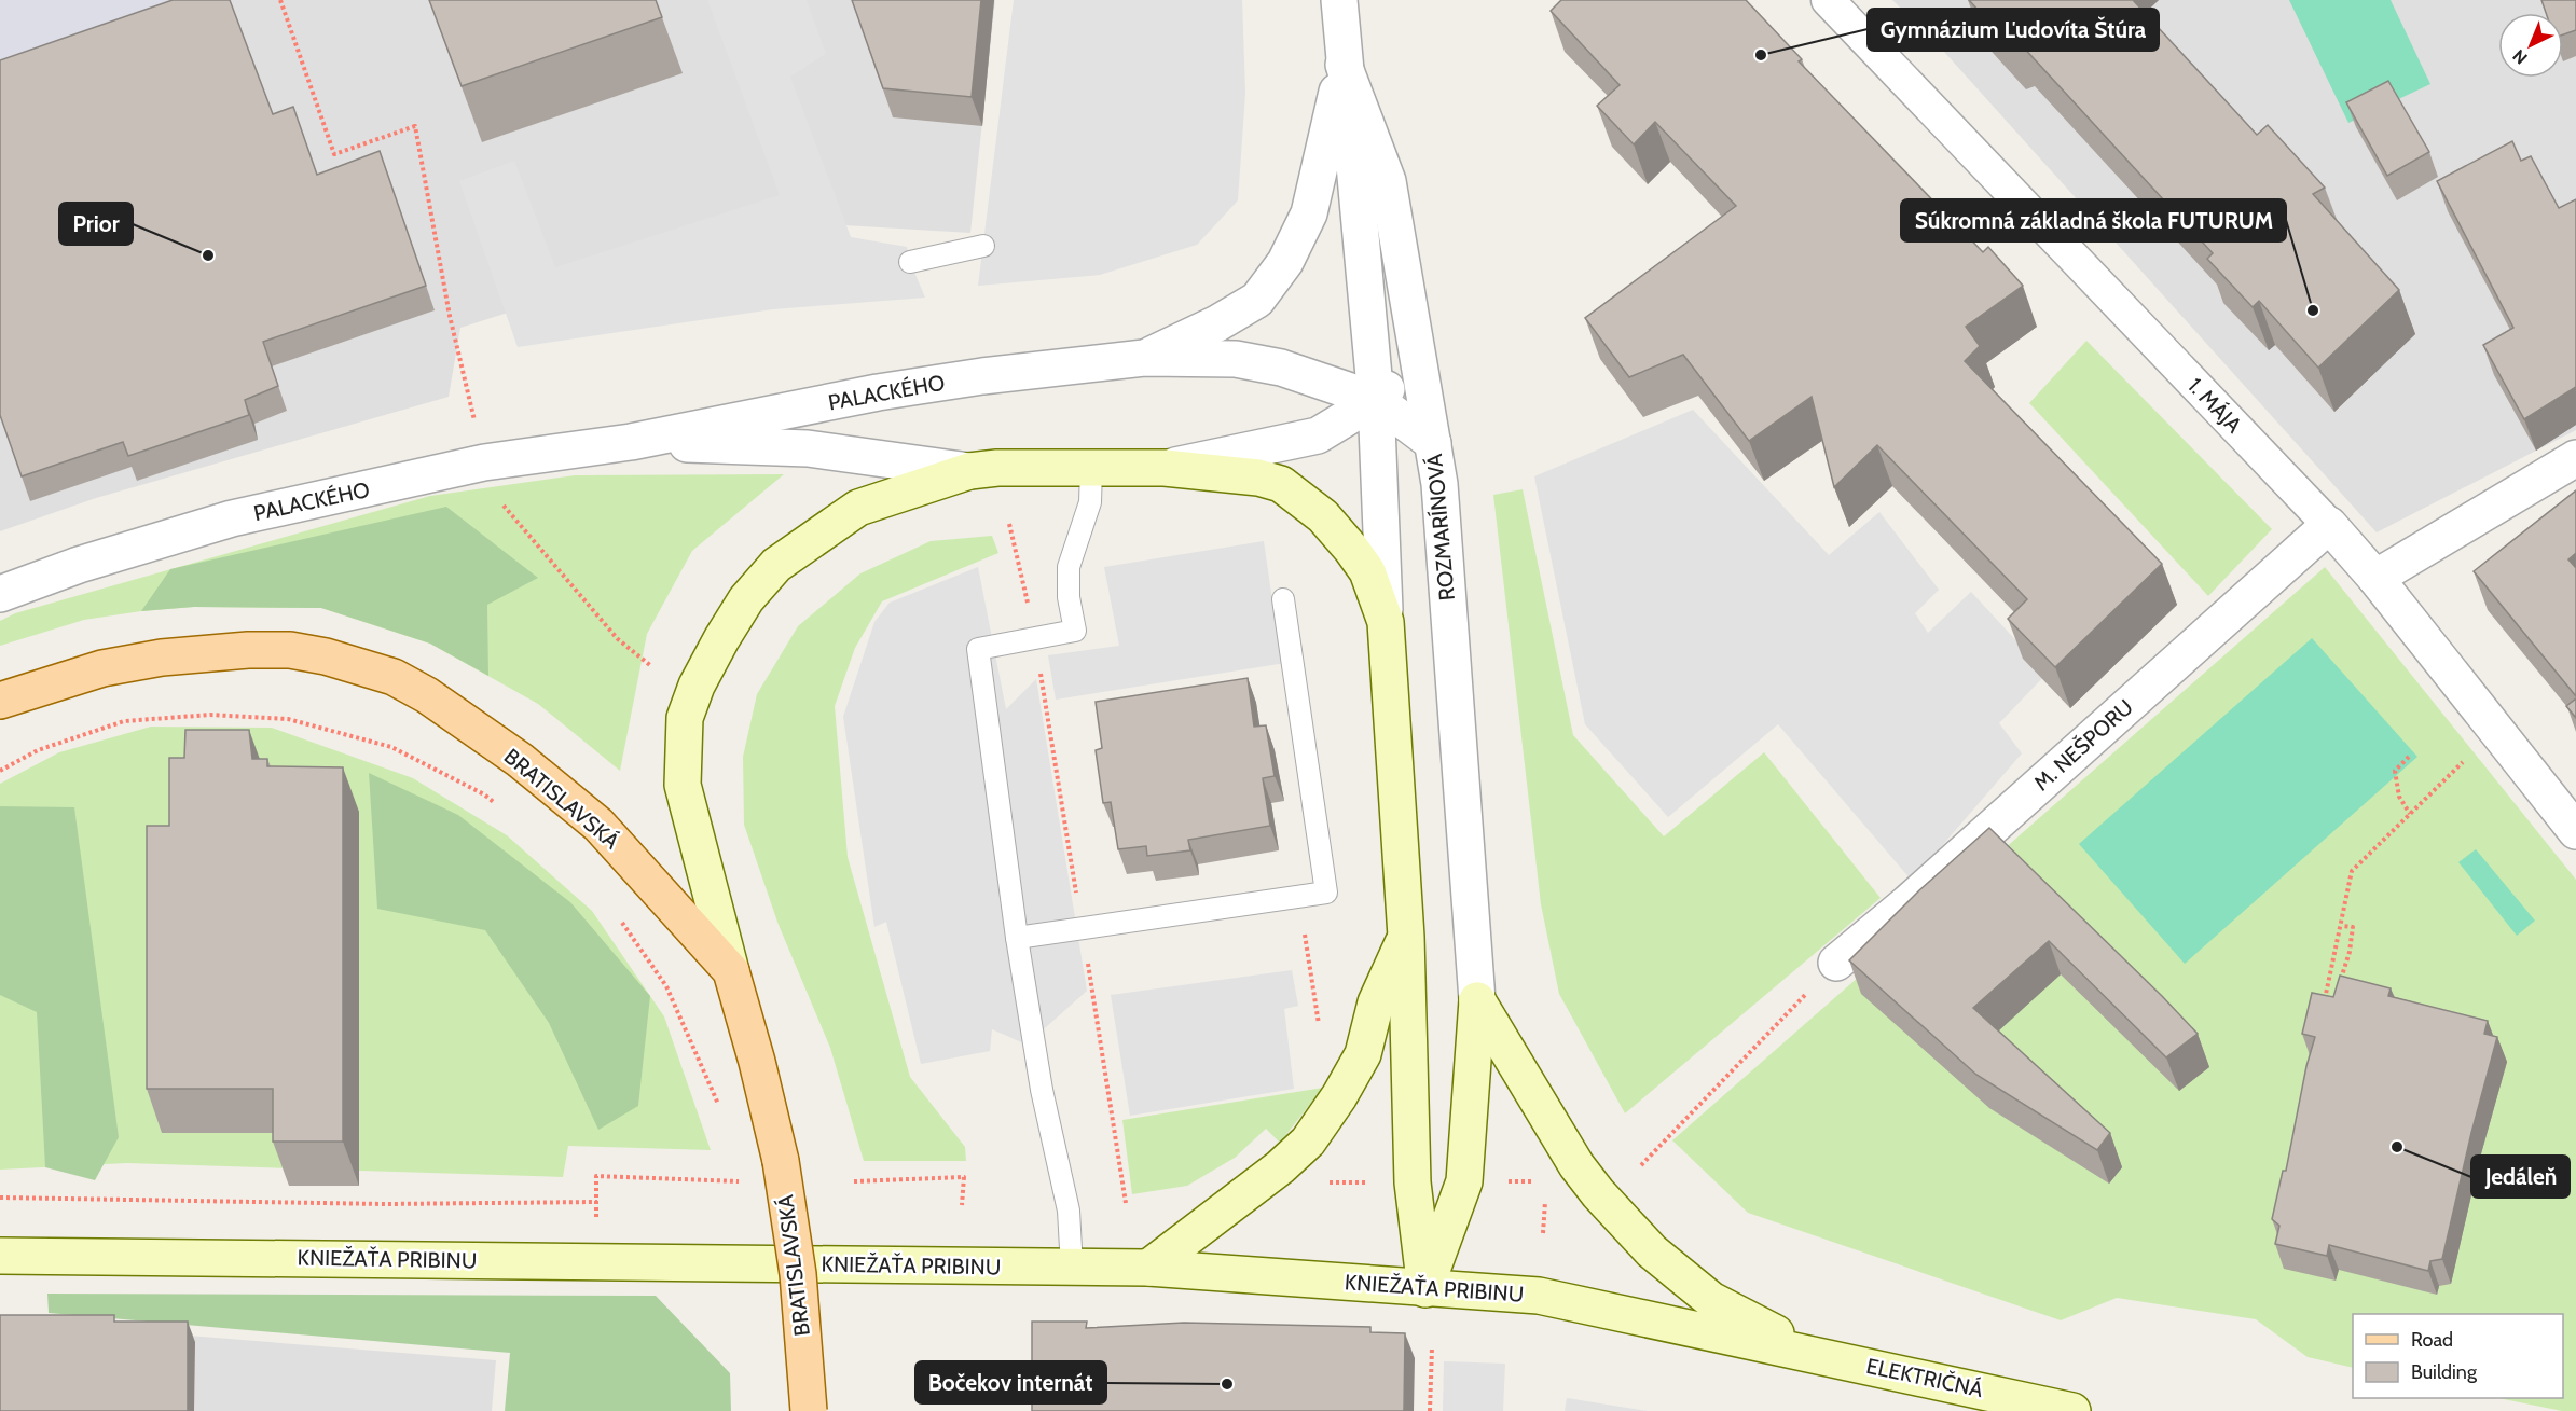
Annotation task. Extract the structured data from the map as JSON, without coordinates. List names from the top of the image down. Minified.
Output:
{"streets":{"main road":["BRATISLAVSKÁ","KNIEŽAŤA PRIBINU","ELEKTRIČNÁ"],"street":["PALACKÉHO","1. MÁJA","ROZMARÍNOVÁ","M. NEŠPORU"]},"crossings":[["PALACKÉHO","ROZMARÍNOVÁ"],["1. MÁJA","M. NEŠPORU"],["KNIEŽAŤA PRIBINU","ELEKTRIČNÁ"]],"places":["Gymnázium Ľudovíta Štúra","Prior","Súkromná základná škola FUTURUM","Jedáleň","Bočekov internát"],"legend":["Road","Building"],"north":"bottom left"}
